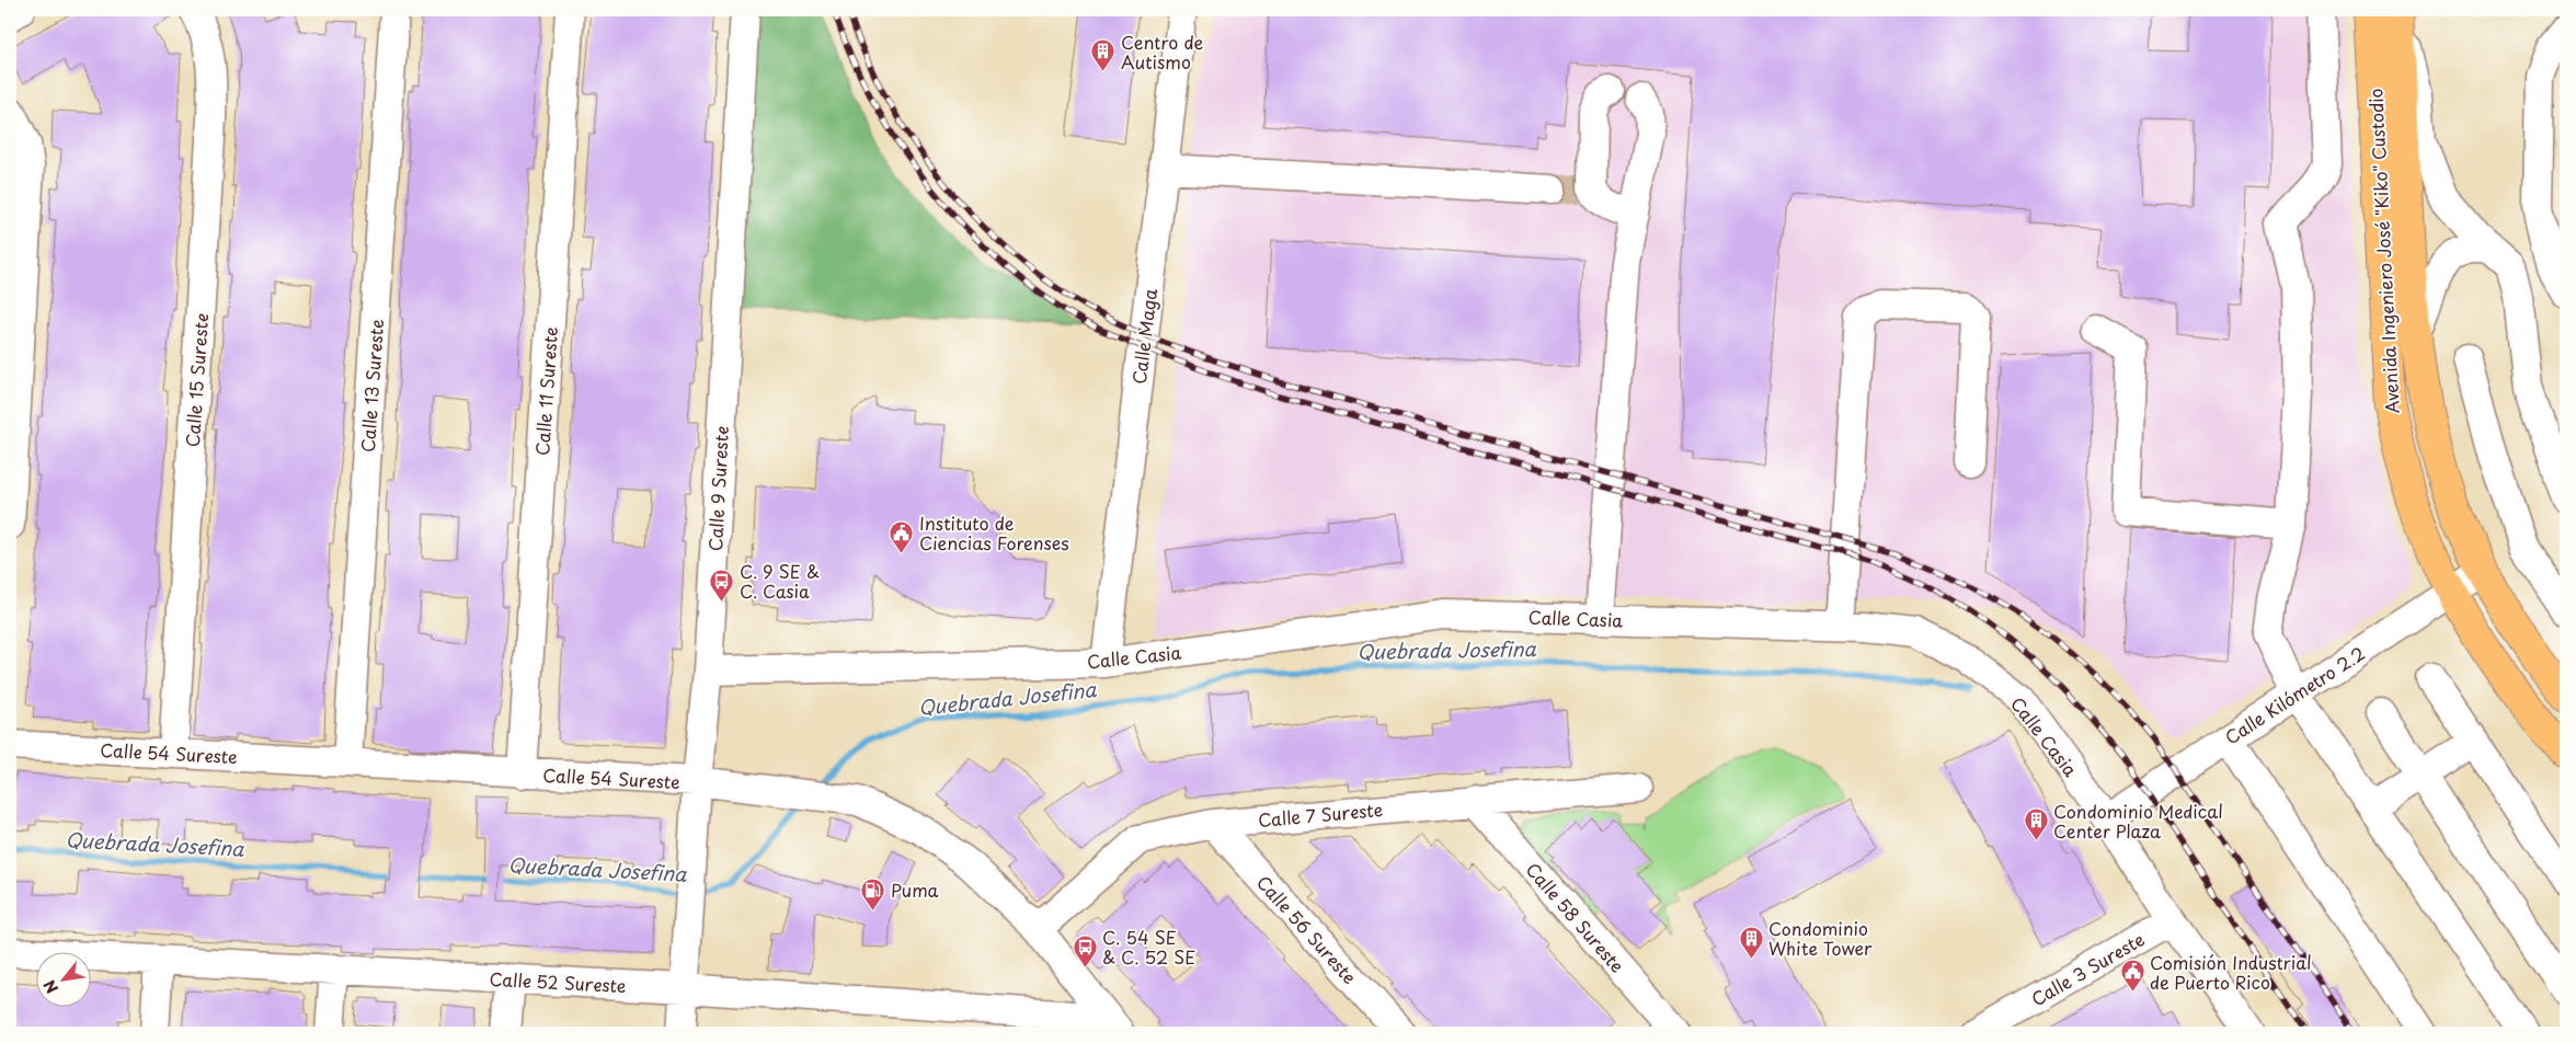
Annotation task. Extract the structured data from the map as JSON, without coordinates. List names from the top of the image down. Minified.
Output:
{"streets":{"main road":["Avenida Ingeniero José \"Kiko\" Custodio"],"street":["Calle Maga","Calle 15 Sureste","Calle 13 Sureste","Calle 11 Sureste","Calle 9 Sureste","Calle Casia","Calle Kilómetro 2.2","Calle 54 Sureste","Calle 7 Sureste","Calle 58 Sureste","Calle 56 Sureste","Calle 3 Sureste","Calle 52 Sureste"]},"crossings":[["Avenida Ingeniero José \"Kiko\" Custodio","Calle Kilómetro 2.2"],["Calle Maga","Calle Casia"],["Calle 15 Sureste","Calle 54 Sureste"],["Calle 13 Sureste","Calle 54 Sureste"],["Calle 11 Sureste","Calle 54 Sureste"],["Calle 9 Sureste","Calle Casia"],["Calle 9 Sureste","Calle 54 Sureste"],["Calle 9 Sureste","Calle 52 Sureste"],["Calle Casia","Calle Kilómetro 2.2"],["Calle Casia","Calle 3 Sureste"],["Calle 54 Sureste","Calle 7 Sureste"],["Calle 54 Sureste","Calle 52 Sureste"],["Calle 7 Sureste","Calle 58 Sureste"],["Calle 7 Sureste","Calle 56 Sureste"]],"water":["Quebrada Josefina"],"places":{"building":["Centro de Autismo","Condominio Medical Center Plaza","Condominio White Tower"],"public building":["Instituto de Ciencias Forenses","Comisión Industrial de Puerto Rico"],"bus stop":["C. 9 SE & C. Casia","C. 54 SE & C. 52 SE"],"fuel station":["Puma"]},"north":"bottom left"}
